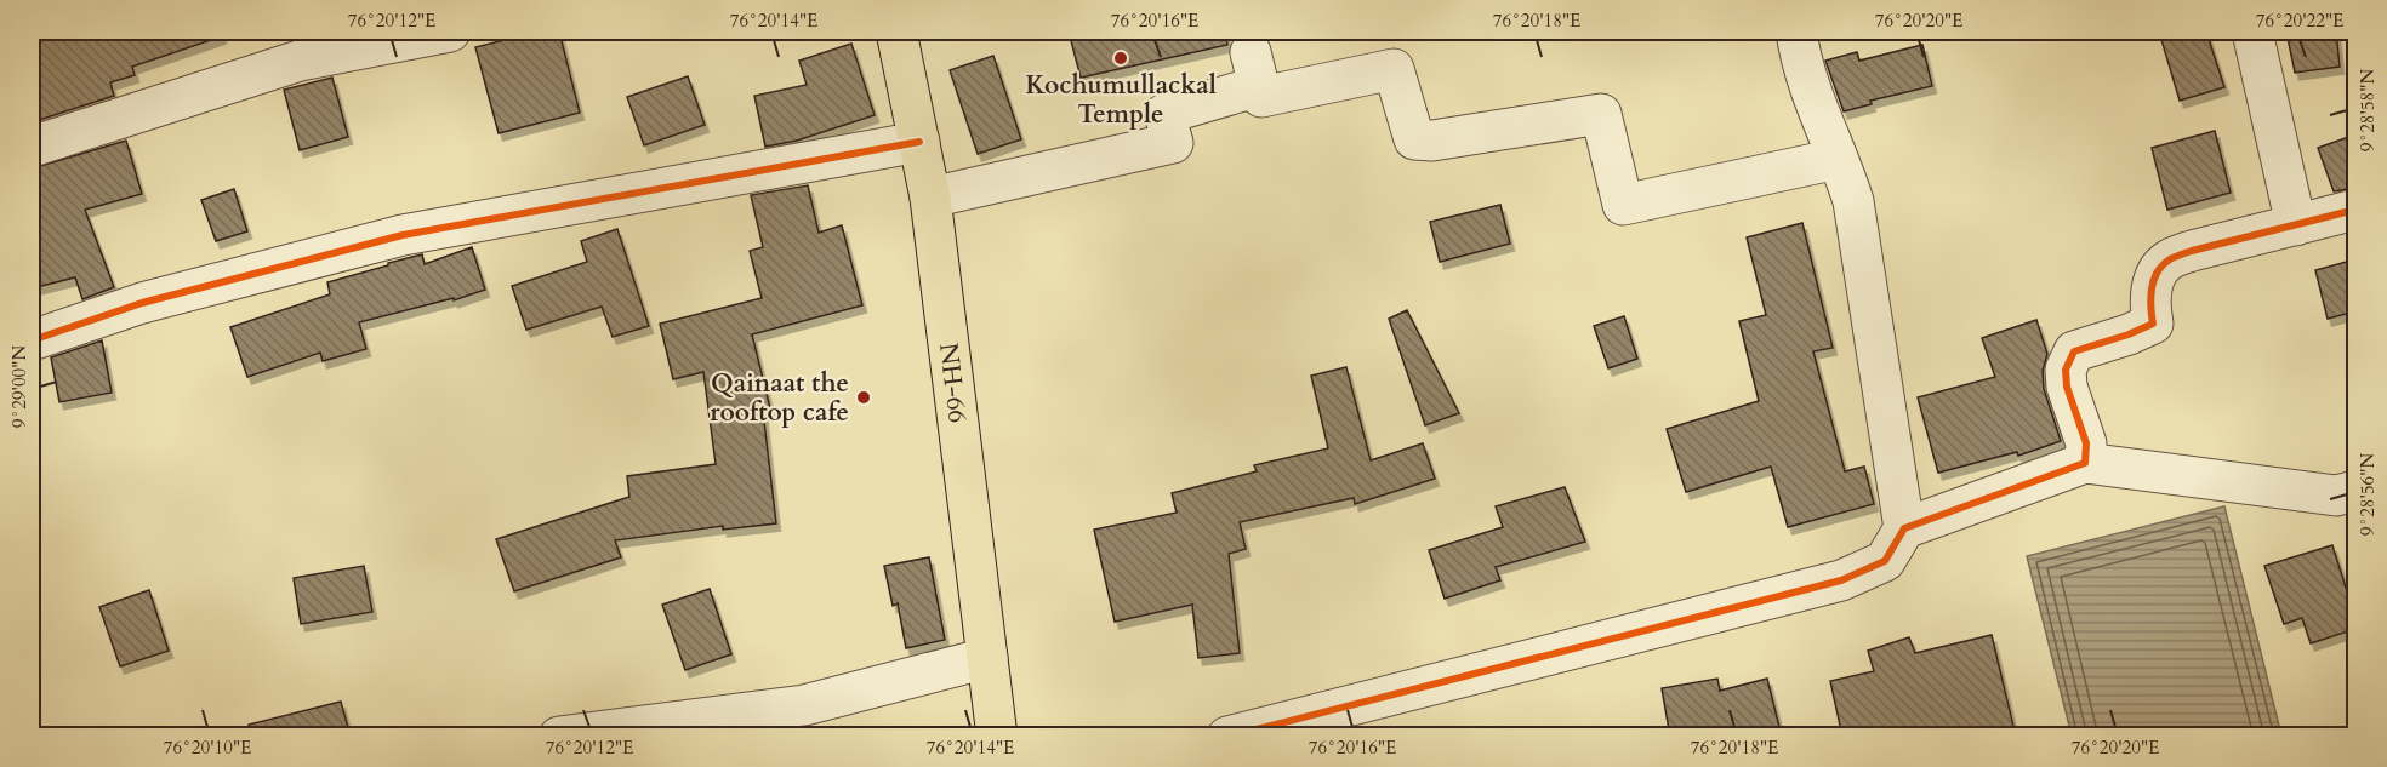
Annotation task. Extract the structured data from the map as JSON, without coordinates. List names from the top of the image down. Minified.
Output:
{"streets":{"main road":["NH-66"]},"places":["Kochumullackal Temple","Qainaat the rooftop cafe"],"coordinates":["76°20'12\"E","76°20'14\"E","76°20'16\"E","76°20'18\"E","76°20'20\"E","76°20'22\"E","9°28'58\"N","9°29'00\"N","9°28'56\"N","76°20'10\"E"]}
